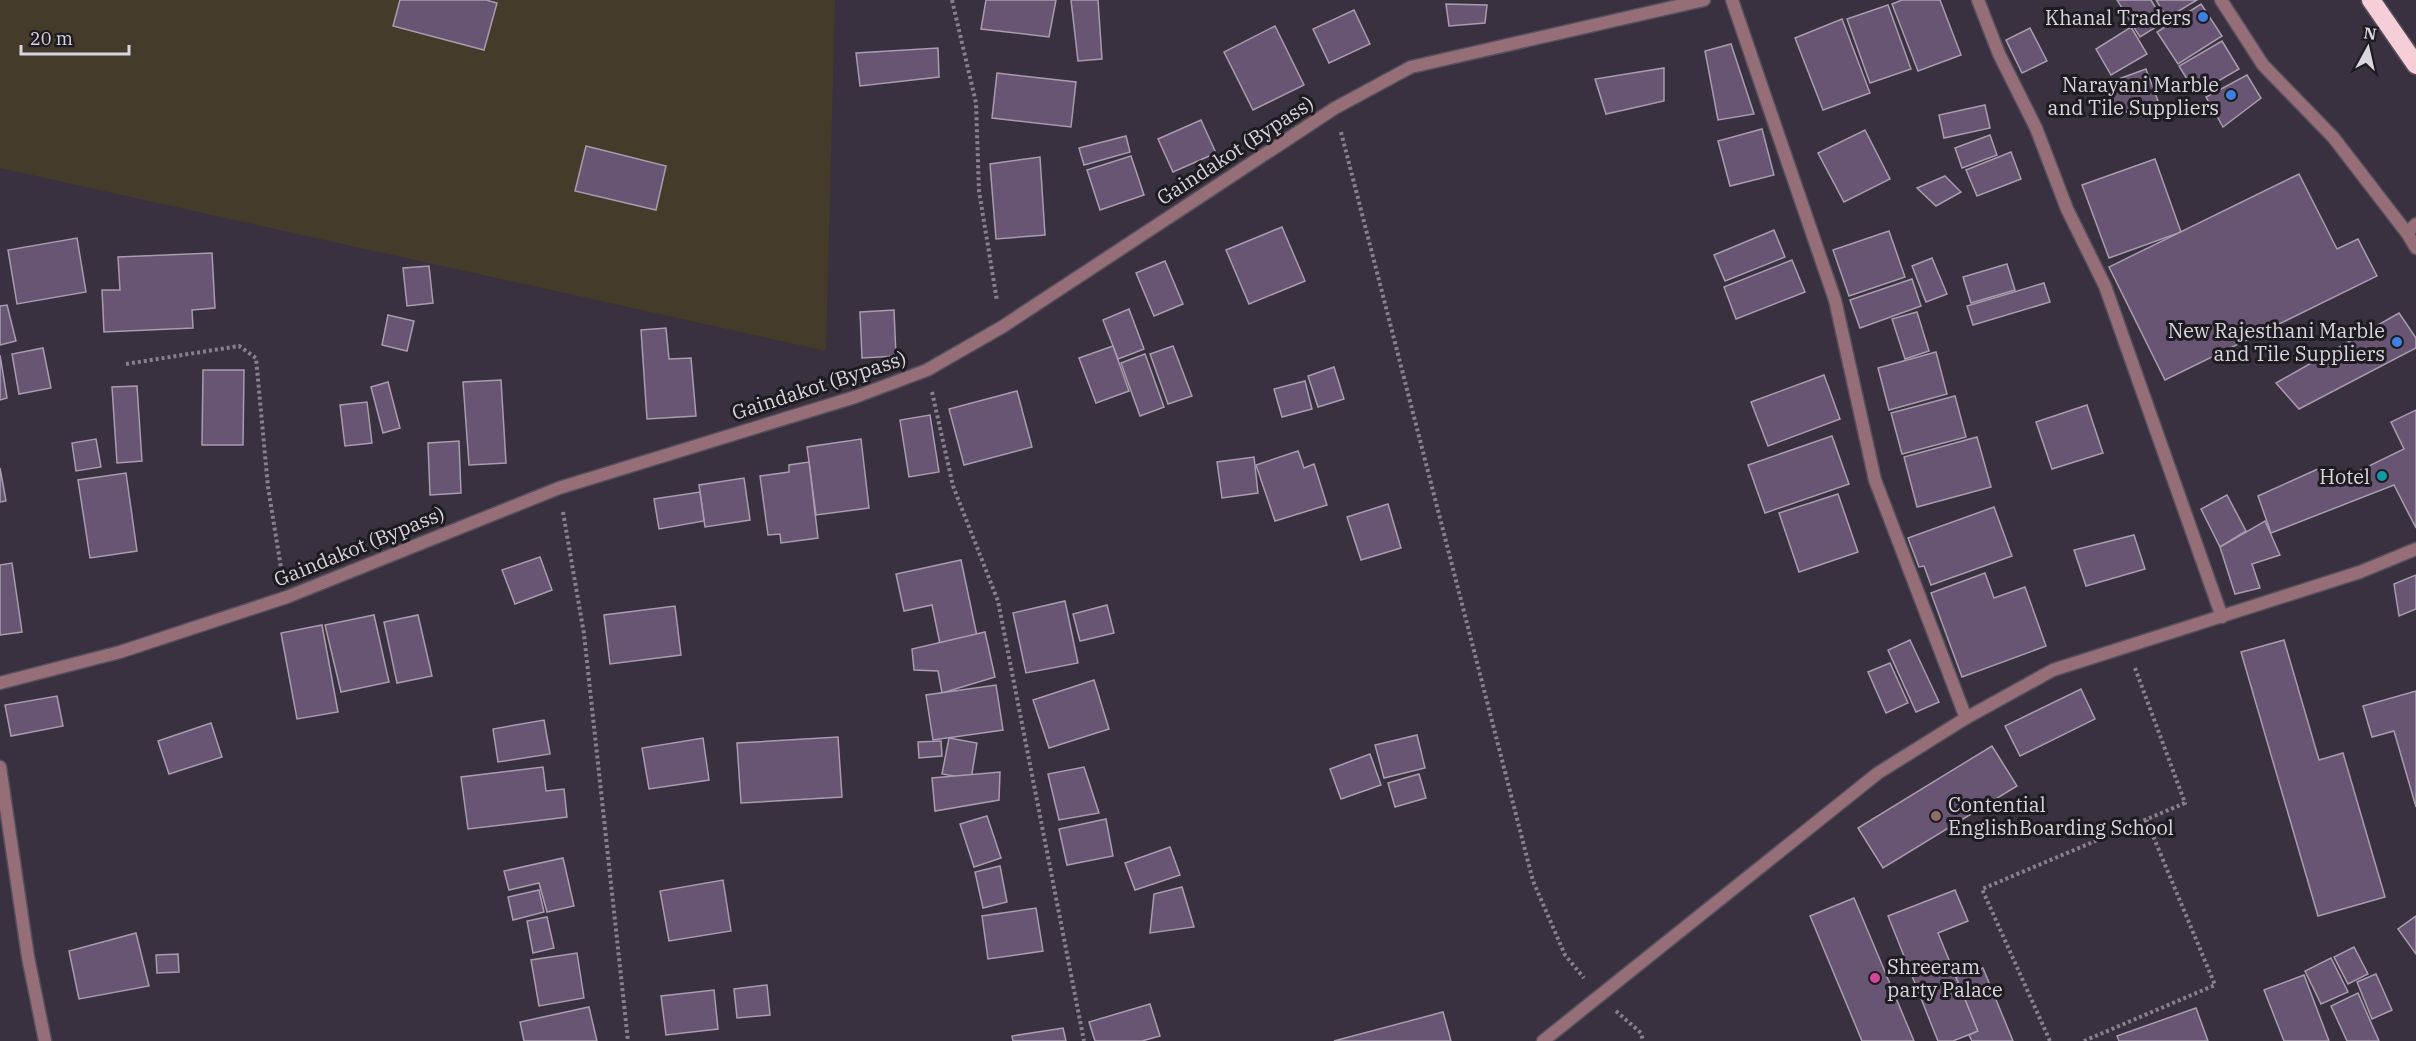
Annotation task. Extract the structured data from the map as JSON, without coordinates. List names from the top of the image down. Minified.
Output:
{"streets":{"street":["Gaindakot (Bypass)"]},"places":["Khanal Traders","Narayani Marble and Tile Suppliers","New Rajesthani Marble and Tile Suppliers","Hotel","Contential EnglishBoarding School","Shreeram party Palace"],"scale_bar":"20 m","north":"top"}
